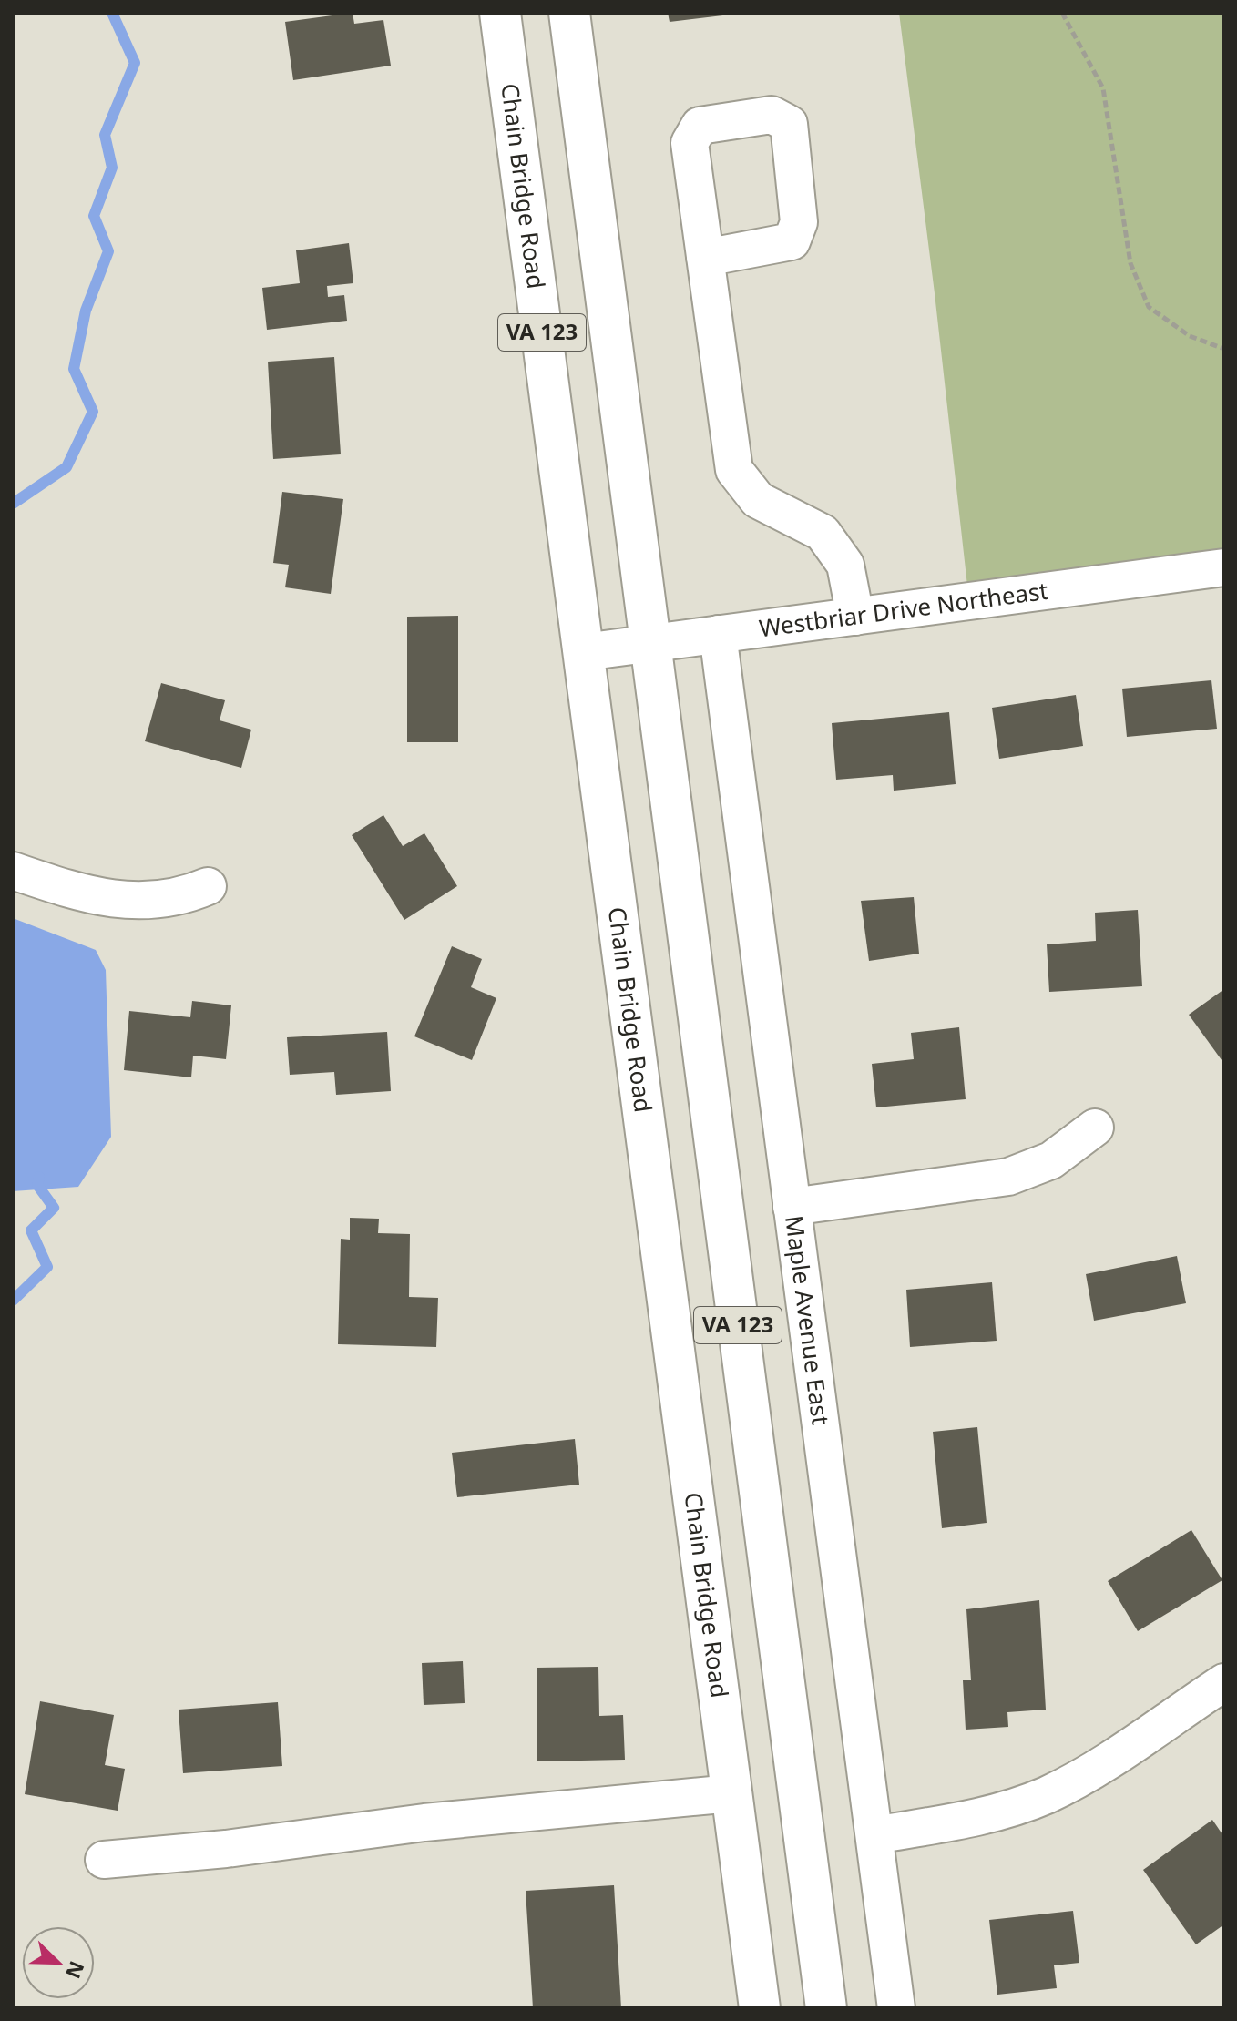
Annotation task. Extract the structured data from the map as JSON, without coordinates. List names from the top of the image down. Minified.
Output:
{"streets":{"main road":["Chain Bridge Road","VA 123"],"street":["Westbriar Drive Northeast","Maple Avenue East"]},"crossings":[["Chain Bridge Road","Westbriar Drive Northeast"],["VA 123","Westbriar Drive Northeast"],["Westbriar Drive Northeast","Maple Avenue East"]],"north":"bottom right"}
